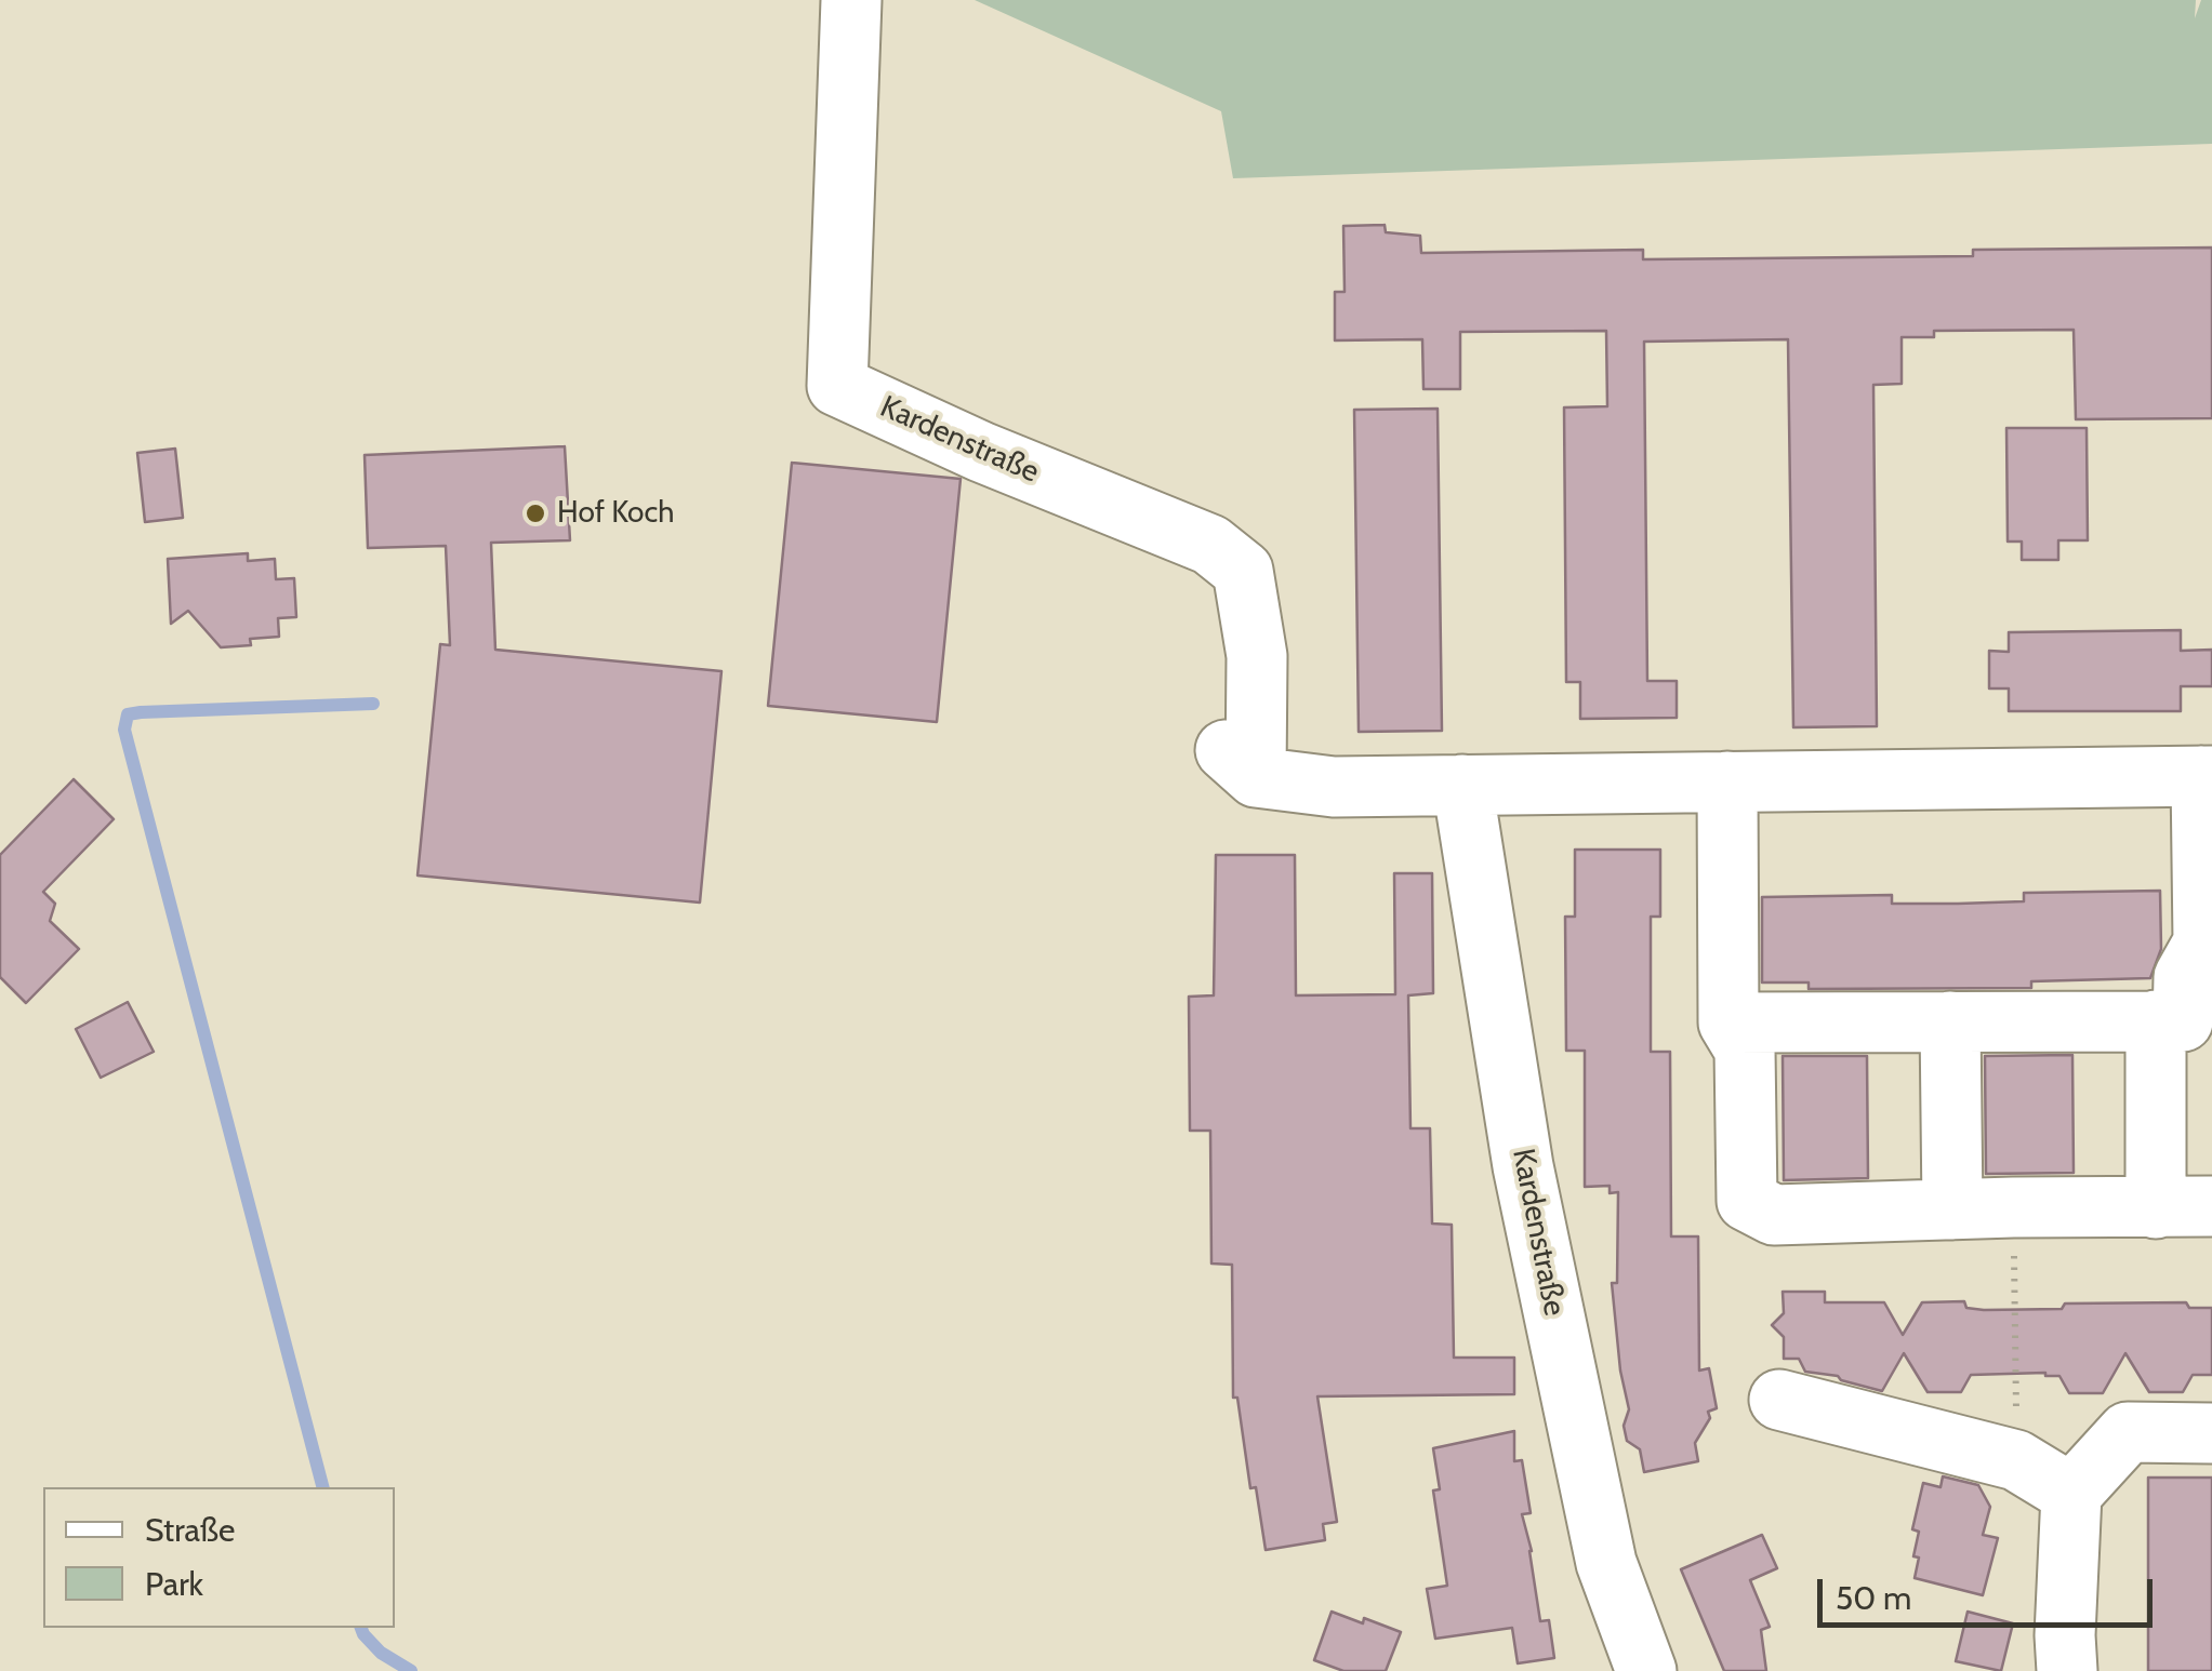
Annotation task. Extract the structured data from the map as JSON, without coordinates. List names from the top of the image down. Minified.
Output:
{"streets":{"street":["Kardenstraße"]},"places":["Hof Koch"],"legend":["Straße","Park"],"scale_bar":"50 m"}
